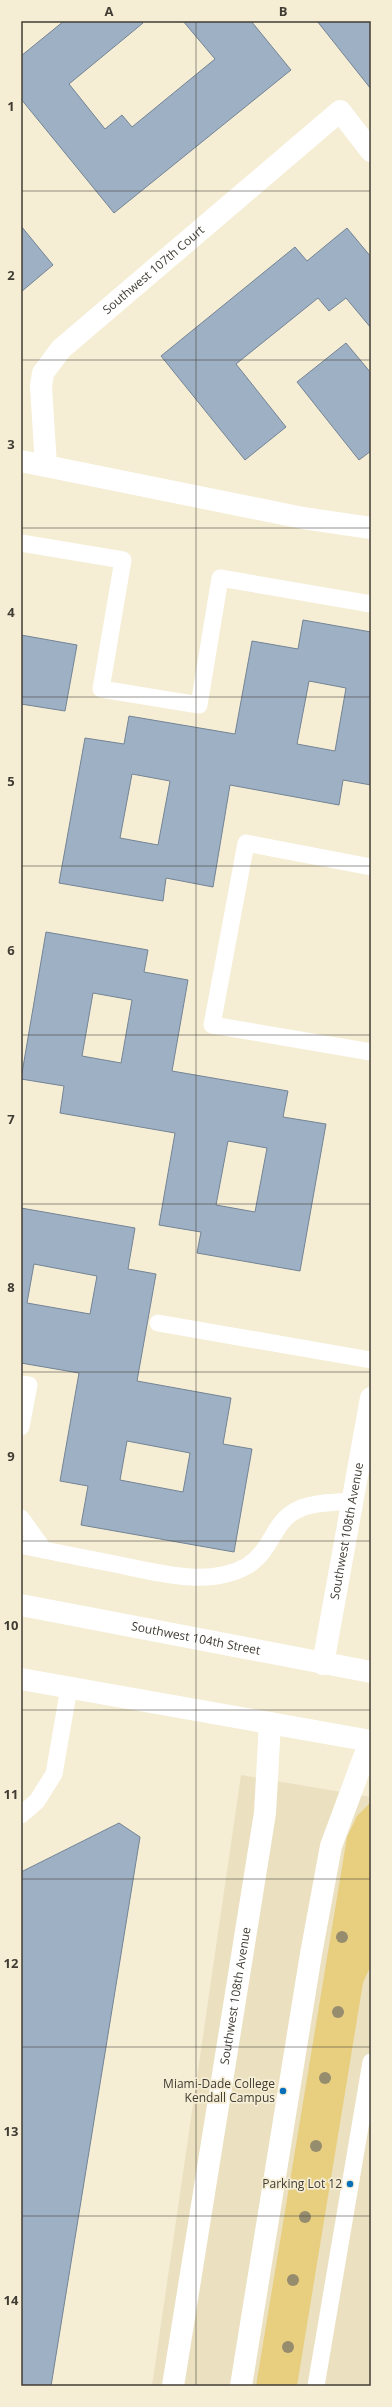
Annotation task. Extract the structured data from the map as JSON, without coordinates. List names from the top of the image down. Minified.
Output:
{"streets":{"street":["Southwest 107th Court","Southwest 108th Avenue","Southwest 104th Street"]},"crossings":[["Southwest 108th Avenue","Southwest 104th Street"]],"places":["Miami-Dade College Kendall Campus","Parking Lot 12"],"grid":{"columns":["A","B"],"rows":["1","2","3","4","5","6","7","8","9","10","11","12","13","14"]}}
